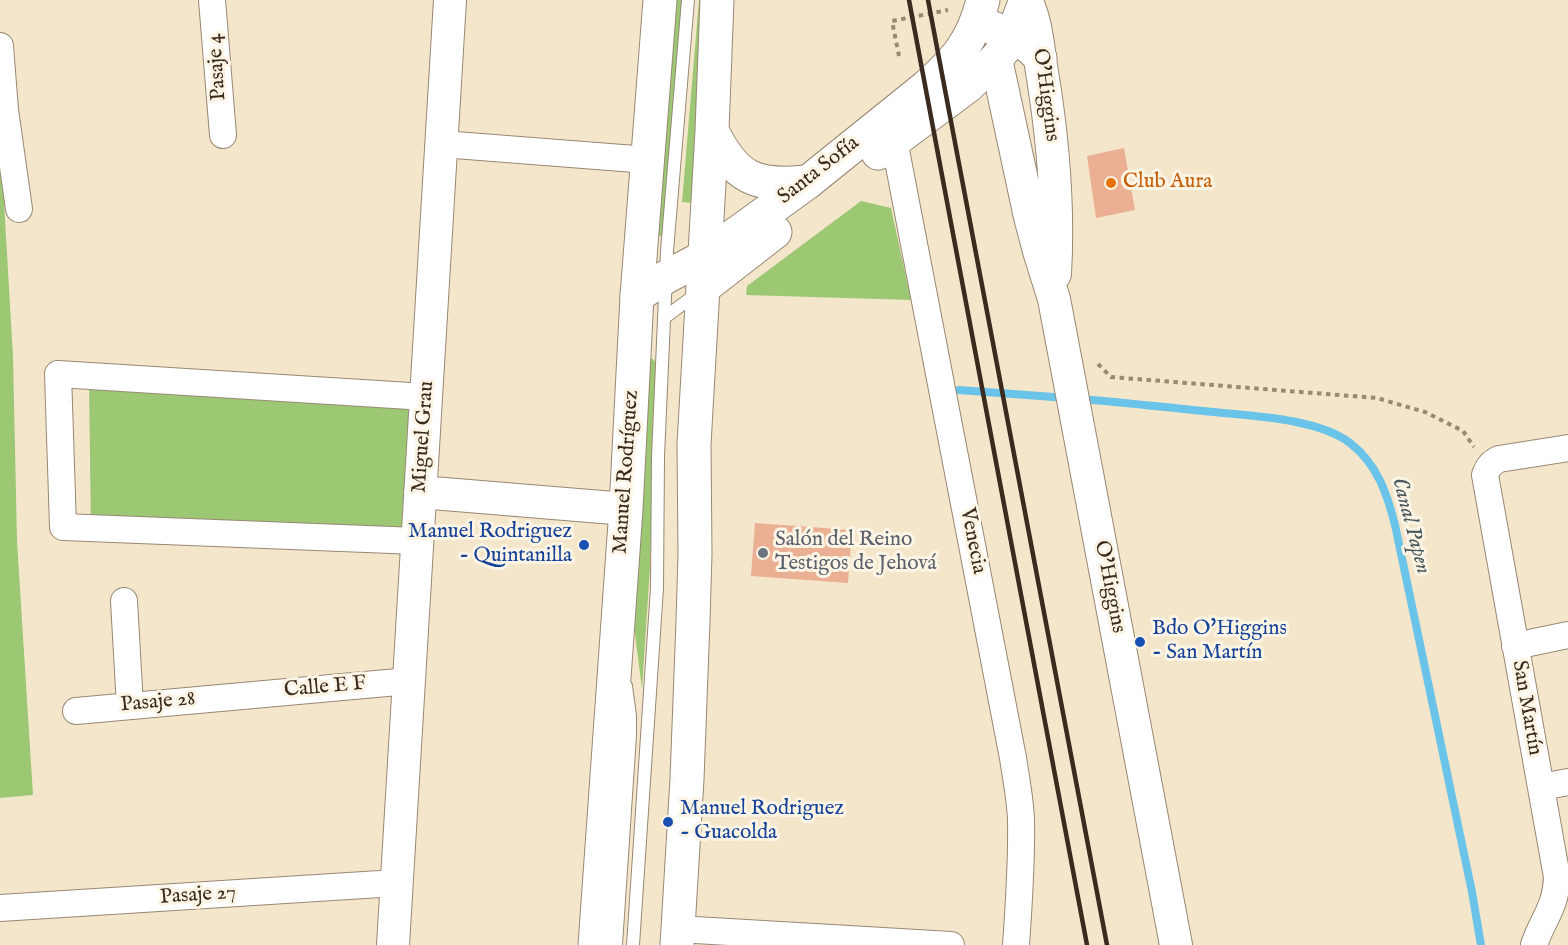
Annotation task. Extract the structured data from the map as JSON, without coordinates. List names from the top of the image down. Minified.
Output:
{"streets":{"main road":["Santa Sofía","Manuel Rodríguez"],"street":["Pasaje 4","O'Higgins","Miguel Grau","Venecia","Calle E F","Pasaje 28","San Martín","Pasaje 27"]},"crossings":[["O'Higgins","Santa Sofía"],["Santa Sofía","Manuel Rodríguez"],["Santa Sofía","Venecia"],["Miguel Grau","Calle E F"],["Miguel Grau","Pasaje 27"],["Calle E F","Pasaje 28"]],"water":["Canal Papen"],"places":["Club Aura","Manuel Rodriguez - Quintanilla","Salón del Reino Testigos de Jehová","Bdo O'Higgins - San Martín","Manuel Rodriguez - Guacolda"]}
